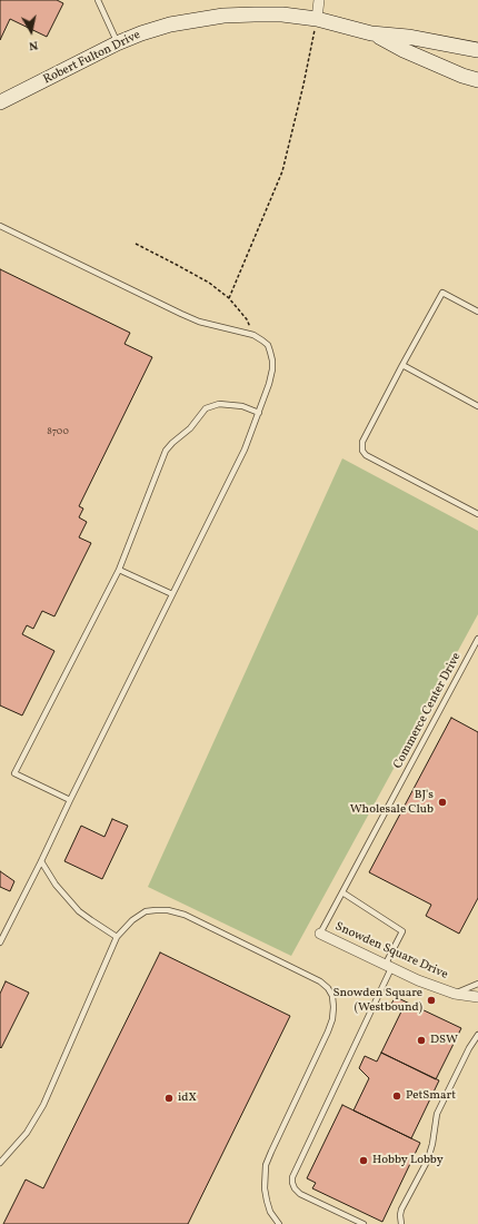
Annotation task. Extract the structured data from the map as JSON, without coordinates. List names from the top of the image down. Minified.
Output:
{"streets":{"street":["Robert Fulton Drive","Snowden Square Drive"],"lane":["Commerce Center Drive"]},"crossings":[["Commerce Center Drive","Snowden Square Drive"]],"places":["BJ's Wholesale Club","Snowden Square (Westbound)","DSW","PetSmart","idX","Hobby Lobby"],"house_numbers":["8700"],"north":"bottom"}
